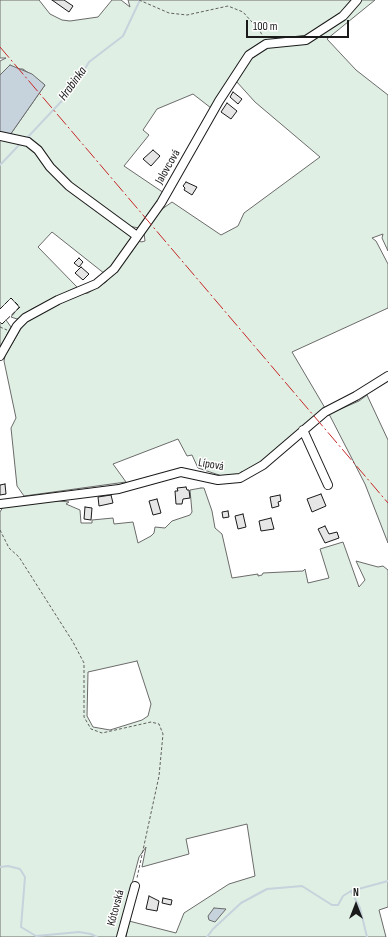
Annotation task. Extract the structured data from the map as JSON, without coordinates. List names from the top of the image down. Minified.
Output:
{"streets":{"street":["Jalovcová","Lípová","Kótovská"]},"water":["Hrabinka"],"scale_bar":"100 m","north":"top"}
